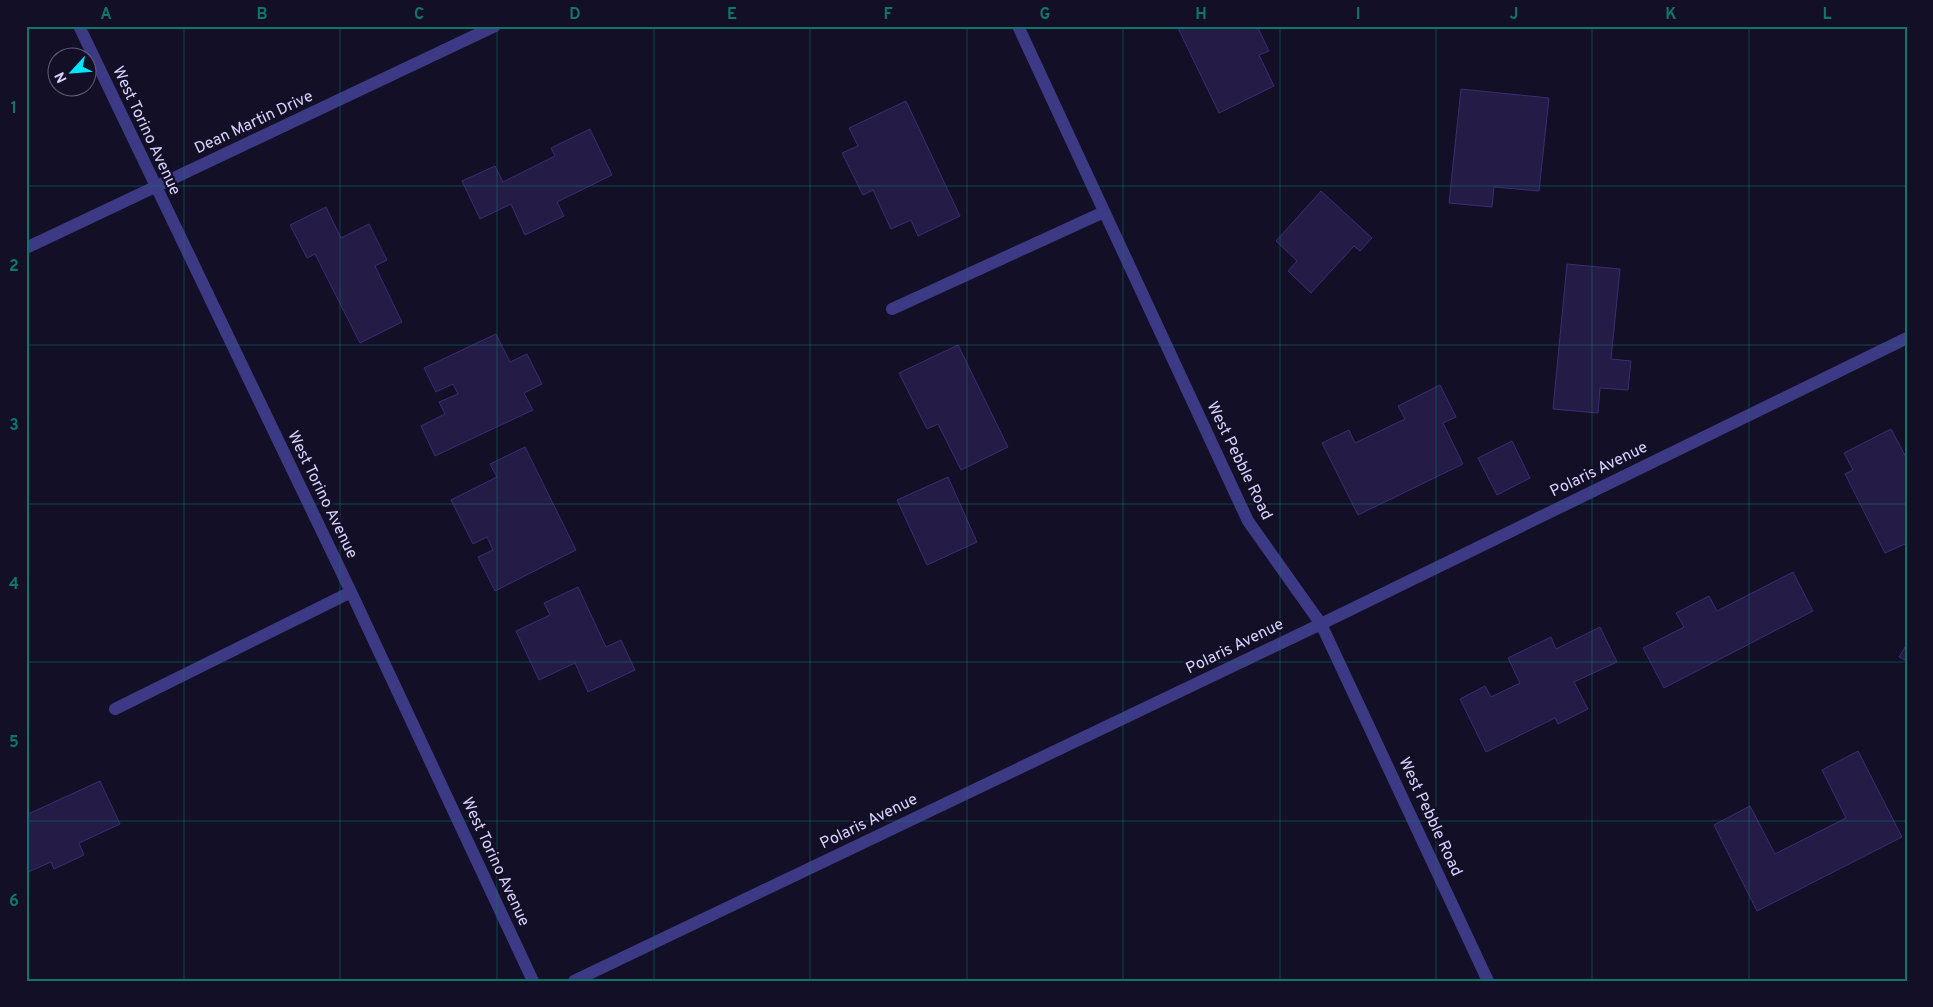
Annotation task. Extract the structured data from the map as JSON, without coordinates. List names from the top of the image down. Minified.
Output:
{"streets":{"street":["Dean Martin Drive","West Torino Avenue","West Pebble Road","Polaris Avenue"]},"crossings":[["Dean Martin Drive","West Torino Avenue"],["West Pebble Road","Polaris Avenue"]],"north":"bottom left","grid":{"columns":["A","B","C","D","E","F","G","H","I","J","K","L"],"rows":["1","2","3","4","5","6"]}}
